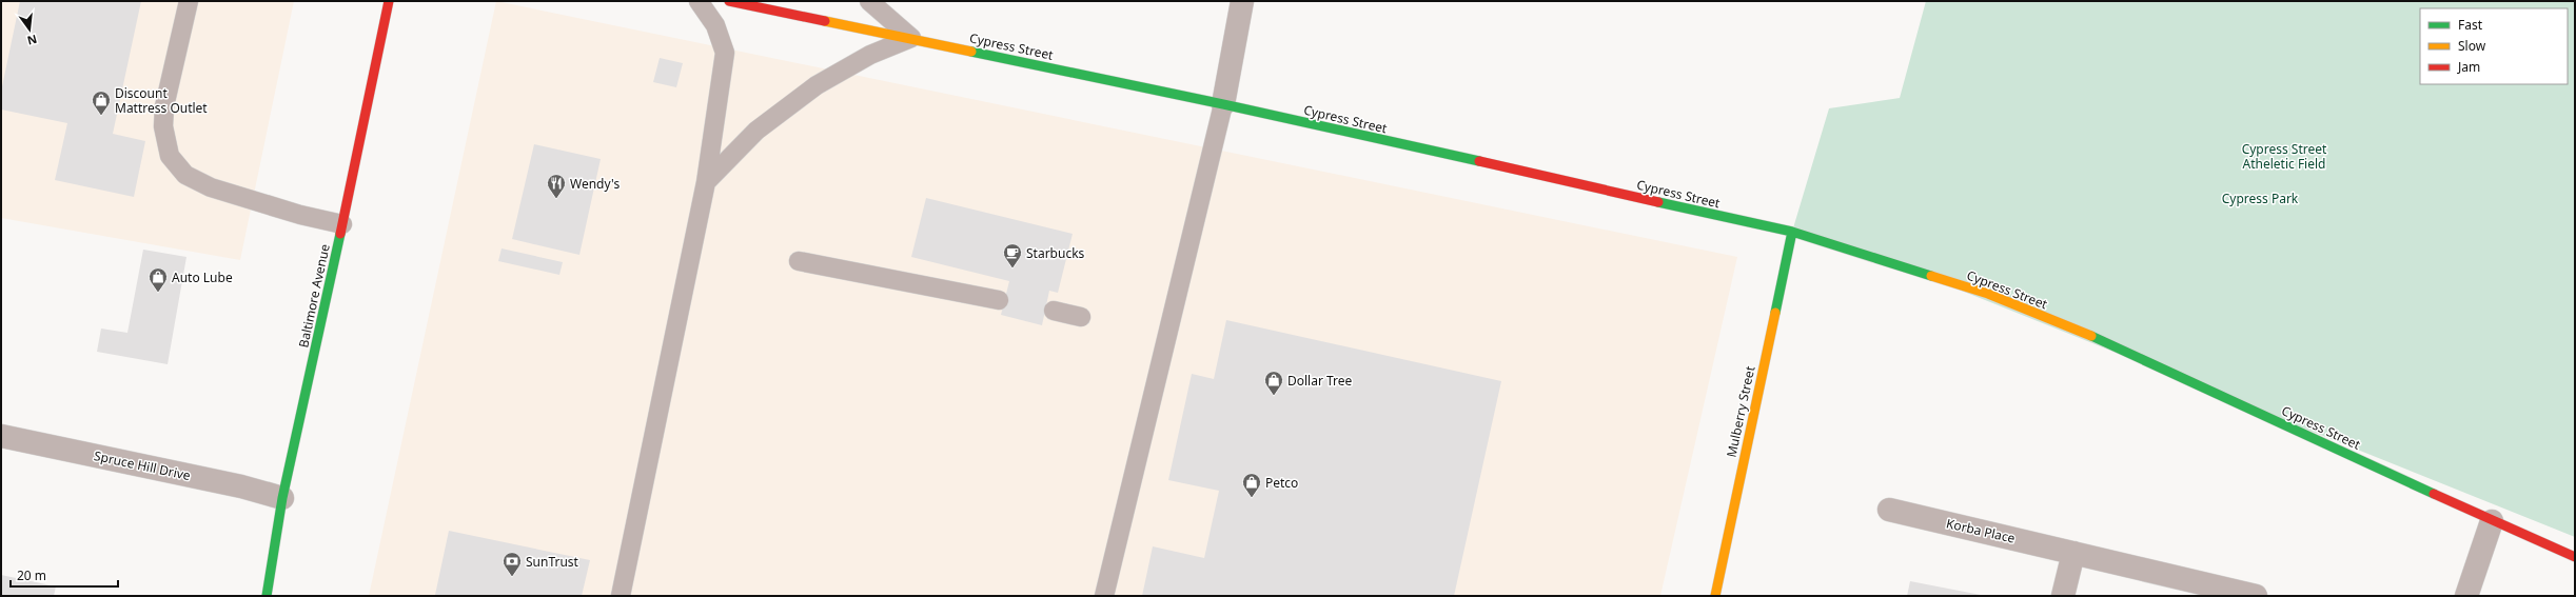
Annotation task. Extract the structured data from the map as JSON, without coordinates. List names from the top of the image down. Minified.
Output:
{"streets":{"street":["Cypress Street","Baltimore Avenue","Mulberry Street","Spruce Hill Drive","Korba Place"]},"crossings":[["Cypress Street","Mulberry Street"],["Baltimore Avenue","Spruce Hill Drive"]],"parks":["Cypress Street Atheletic Field","Cypress Park"],"places":{"shop":["Discount Mattress Outlet","Auto Lube","Dollar Tree","Petco"],"restaurant":["Wendy's"],"cafe":["Starbucks"],"bank":["SunTrust"]},"legend":["Fast","Slow","Jam"],"scale_bar":"20 m","north":"bottom"}
